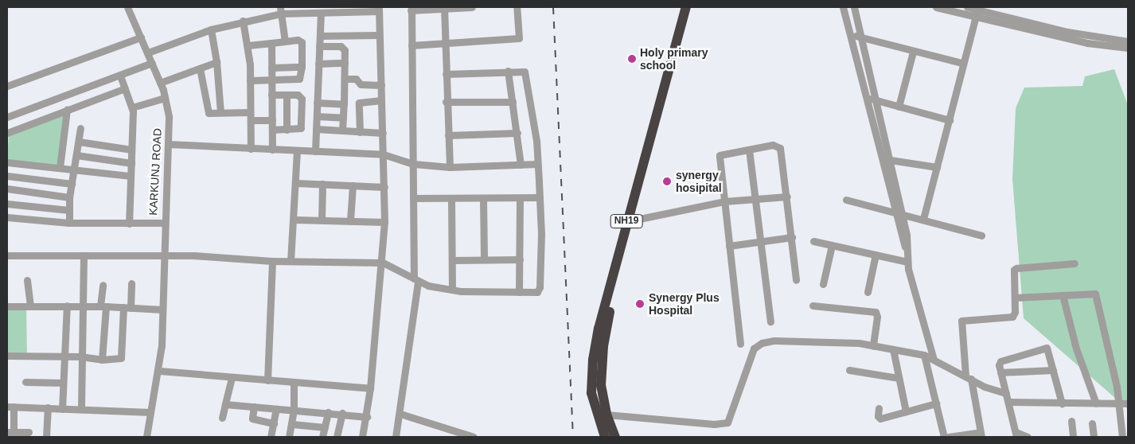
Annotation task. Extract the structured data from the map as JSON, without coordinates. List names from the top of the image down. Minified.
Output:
{"streets":{"highway":["NH19"],"street":["KARKUNJ ROAD"]},"places":["Holy primary school","synergy hosipital","Synergy Plus Hospital"]}
